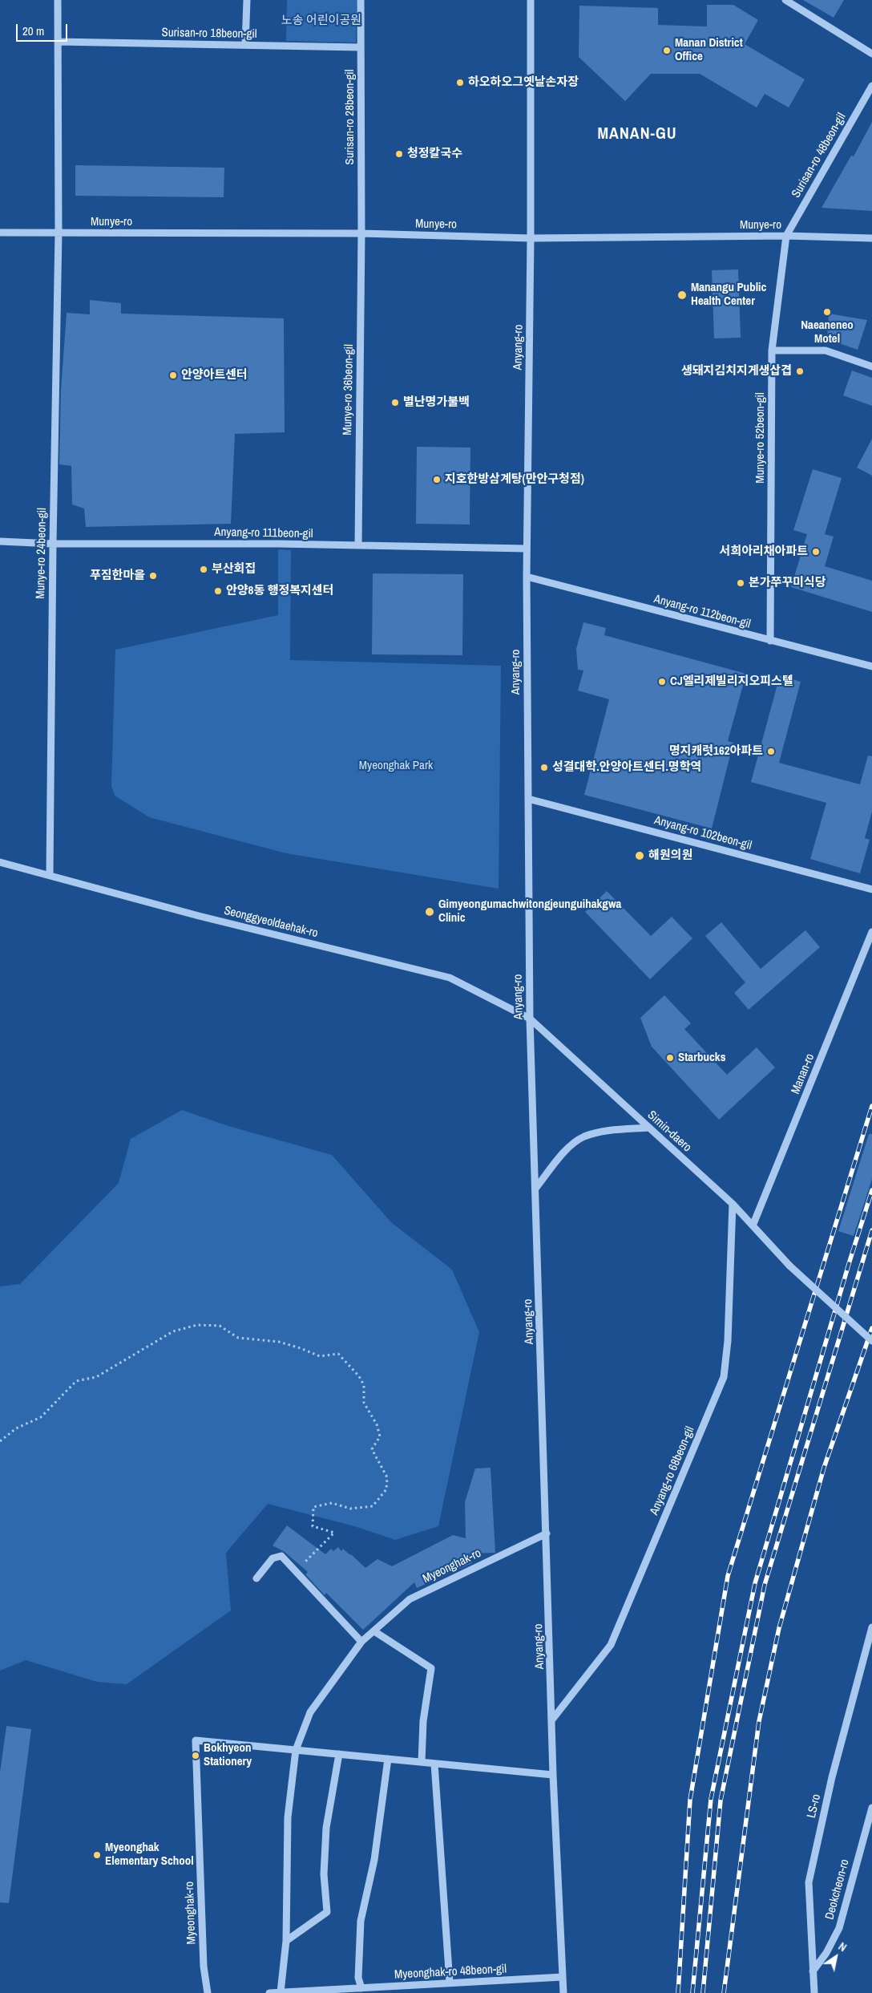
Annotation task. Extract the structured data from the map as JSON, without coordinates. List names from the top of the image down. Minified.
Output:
{"streets":{"street":["Surisan-ro 18beon-gil","Surisan-ro 28beon-gil","Surisan-ro 48beon-gil","Munye-ro","Anyang-ro","Munye-ro 36beon-gil","Munye-ro 52beon-gil","Anyang-ro 111beon-gil","Munye-ro 24beon-gil","Anyang-ro 112beon-gil","Anyang-ro 102beon-gil","Seonggyeoldaehak-ro","Manan-ro","Simin-daero","Anyang-ro 68beon-gil","Myeonghak-ro","LS-ro","Deokcheon-ro","Myeonghak-ro 48beon-gil"]},"crossings":[["Surisan-ro 18beon-gil","Surisan-ro 28beon-gil"],["Surisan-ro 28beon-gil","Munye-ro"],["Surisan-ro 28beon-gil","Munye-ro 36beon-gil"],["Surisan-ro 48beon-gil","Munye-ro"],["Surisan-ro 48beon-gil","Munye-ro 52beon-gil"],["Munye-ro","Anyang-ro"],["Munye-ro","Munye-ro 36beon-gil"],["Munye-ro","Munye-ro 52beon-gil"],["Munye-ro","Munye-ro 24beon-gil"],["Anyang-ro","Anyang-ro 111beon-gil"],["Anyang-ro","Anyang-ro 112beon-gil"],["Anyang-ro","Anyang-ro 102beon-gil"],["Anyang-ro","Seonggyeoldaehak-ro"],["Anyang-ro","Simin-daero"],["Anyang-ro","Anyang-ro 68beon-gil"],["Anyang-ro","Myeonghak-ro"],["Anyang-ro","Myeonghak-ro 48beon-gil"],["Munye-ro 36beon-gil","Anyang-ro 111beon-gil"],["Munye-ro 52beon-gil","Anyang-ro 112beon-gil"],["Anyang-ro 111beon-gil","Munye-ro 24beon-gil"],["Munye-ro 24beon-gil","Seonggyeoldaehak-ro"],["Seonggyeoldaehak-ro","Simin-daero"],["Manan-ro","Simin-daero"],["Simin-daero","Anyang-ro 68beon-gil"],["Myeonghak-ro","Myeonghak-ro 48beon-gil"],["LS-ro","Deokcheon-ro"]],"districts":["MANAN-GU"],"parks":["노송 어린이공원","Myeonghak Park"],"places":["Manan District Office","하오하오그옛날손자장","청정칼국수","Manangu Public Health Center","Naeaneneo Motel","생돼지김치지게생삽겹","안양아트센터","별난명가불백","지호한방삼계탕(만안구청점)","서희아리채아파트","부산회집","푸짐한마을","본가쭈꾸미식당","안양8동 행정복지센터","CJ엘리제빌리지오피스텔","명지캐럿162아파트","성결대학.안양아트센터.명학역","해원의원","Gimyeongumachwitongjeunguihakgwa Clinic","Starbucks","Bokhyeon Stationery","Myeonghak Elementary School"],"scale_bar":"20 m","north":"top right"}
